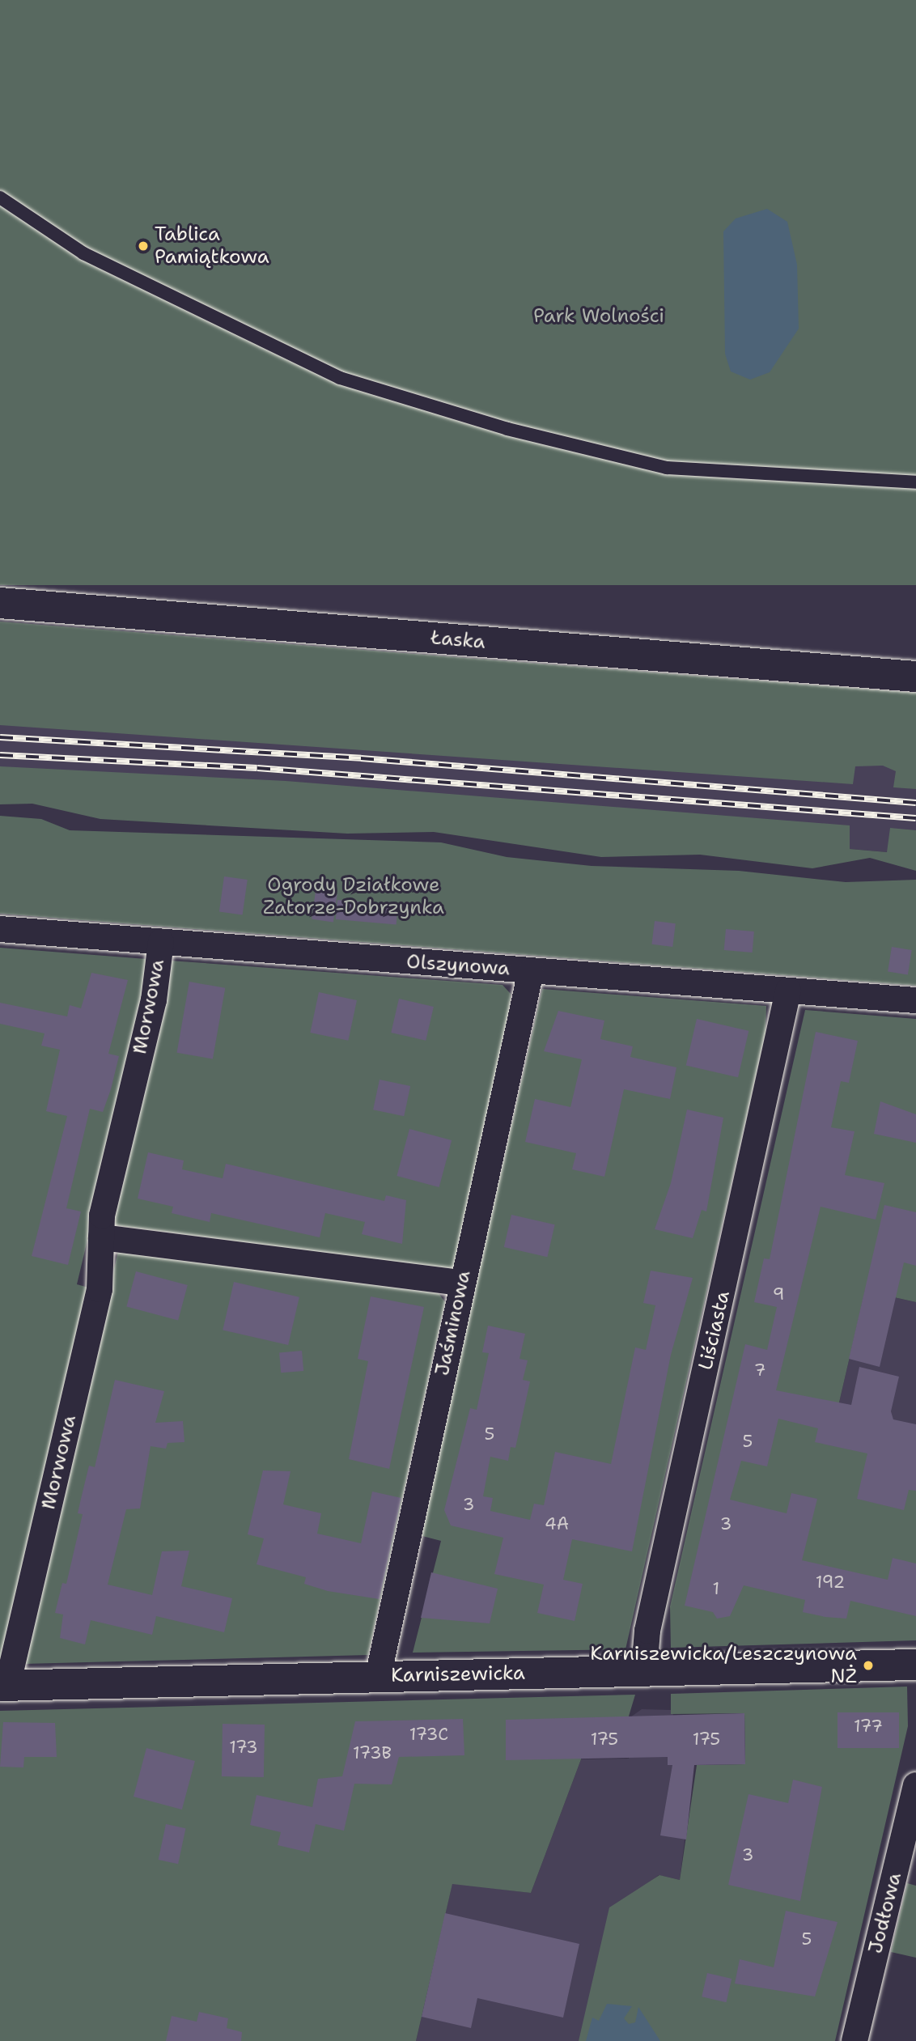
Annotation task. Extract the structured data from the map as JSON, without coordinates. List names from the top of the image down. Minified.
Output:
{"streets":{"main road":["Łaska","Karniszewicka"],"street":["Olszynowa","Morwowa","Jaśminowa","Liściasta","Jodłowa"]},"crossings":[["Olszynowa","Morwowa"],["Olszynowa","Jaśminowa"],["Olszynowa","Liściasta"],["Morwowa","Karniszewicka"],["Jaśminowa","Karniszewicka"],["Liściasta","Karniszewicka"]],"parks":["Park Wolności","Ogrody Działkowe Zatorze-Dobrzynka"],"places":["Tablica Pamiątkowa","Karniszewicka/Leszczynowa NŻ"],"house_numbers":["9","7","5","5","3","4A","3","192","1","177","173C","175","175","173","173B","3","5"]}
